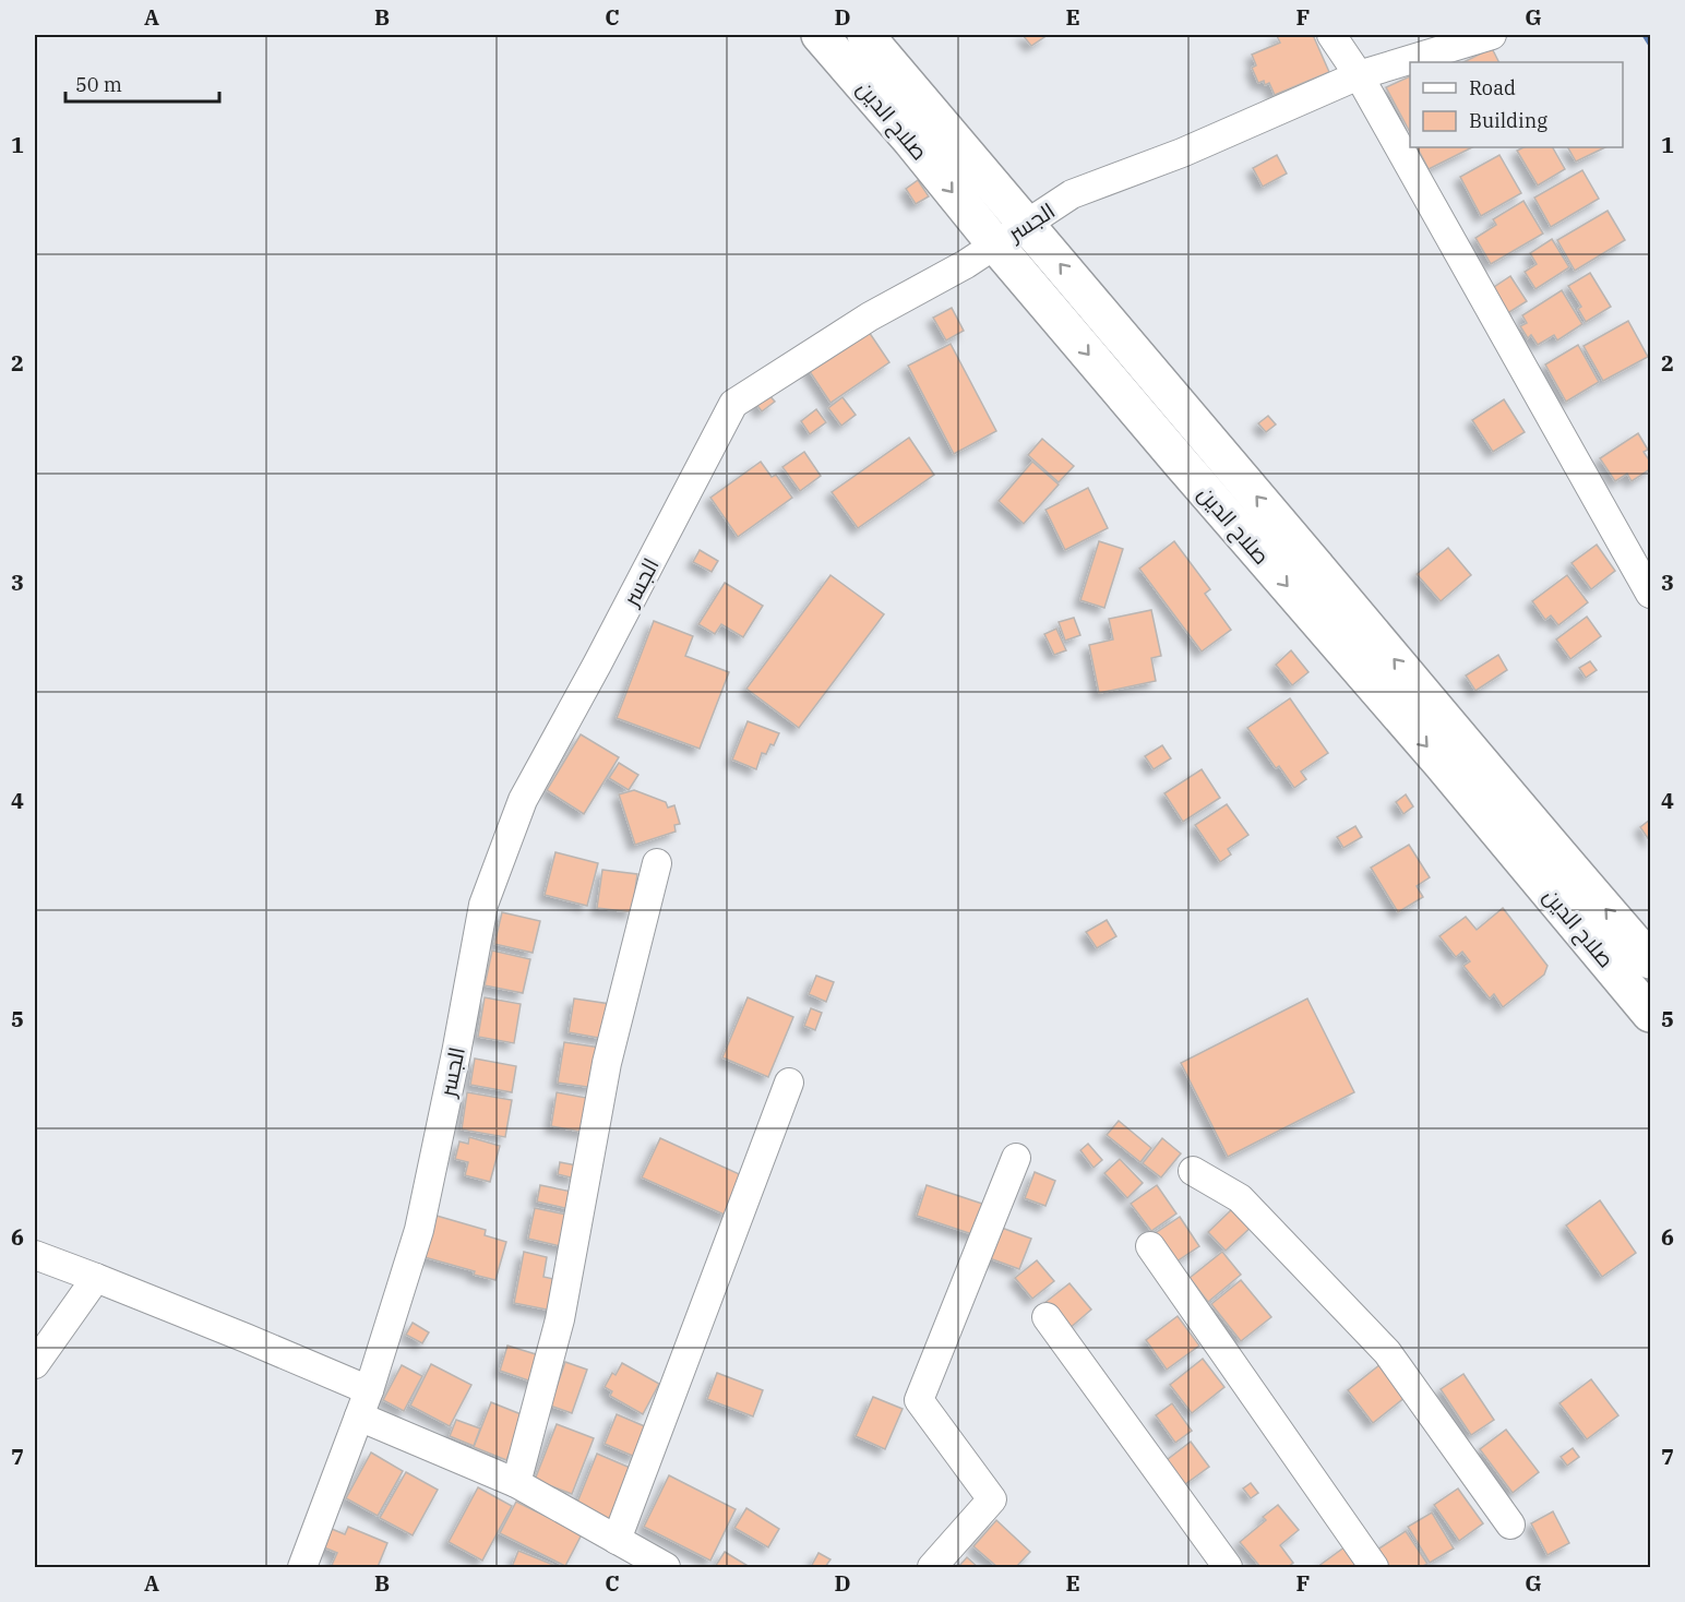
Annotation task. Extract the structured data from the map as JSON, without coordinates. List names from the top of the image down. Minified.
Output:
{"streets":{"highway":["صلاح الدين"],"street":["الجسر"]},"crossings":[["صلاح الدين","الجسر"]],"legend":["Road","Building"],"scale_bar":"50 m","grid":{"columns":["A","B","C","D","E","F","G"],"rows":["1","2","3","4","5","6","7"]}}
